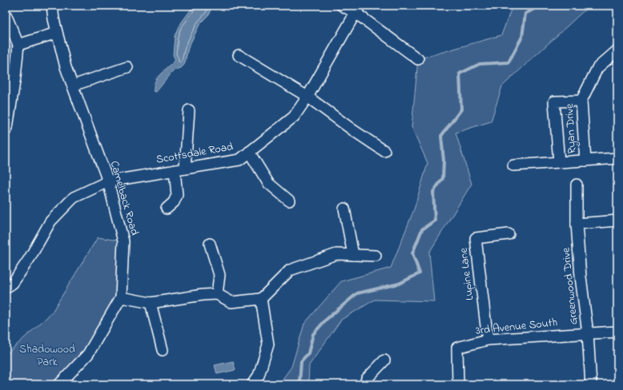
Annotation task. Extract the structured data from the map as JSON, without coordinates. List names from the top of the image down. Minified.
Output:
{"streets":{"street":["Ryan Drive","Scottsdale Road","Camelback Road","Lupine Lane","Greenwood Drive","3rd Avenue South"]},"crossings":[["Scottsdale Road","Camelback Road"],["Lupine Lane","3rd Avenue South"],["Greenwood Drive","3rd Avenue South"]],"parks":["Shadowood Park"]}
